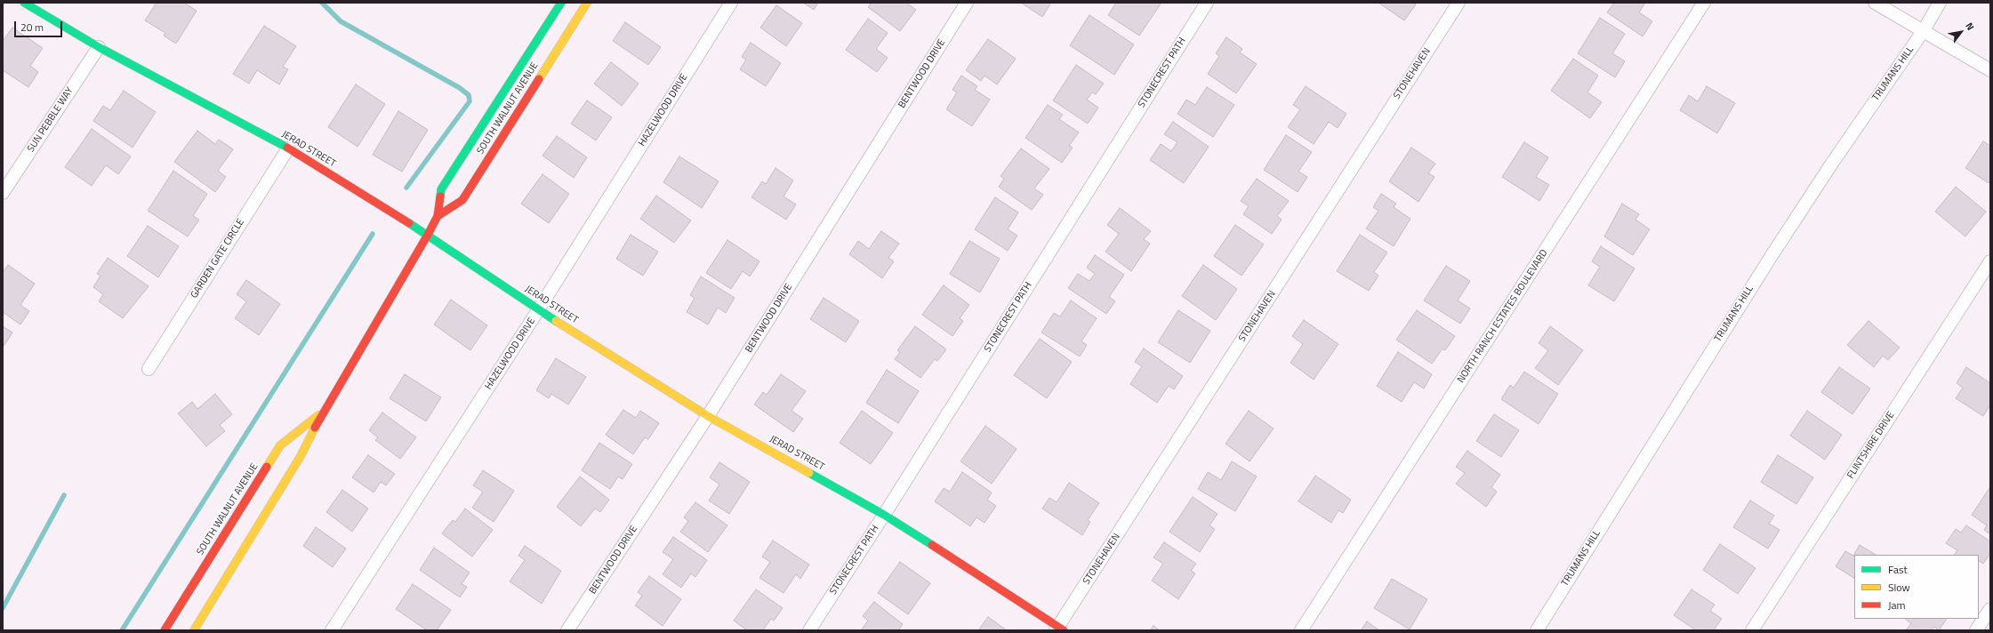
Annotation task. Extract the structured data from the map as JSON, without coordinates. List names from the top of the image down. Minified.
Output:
{"streets":{"street":["STONECREST PATH","BENTWOOD DRIVE","STONEHAVEN","TRUMANS HILL","SOUTH WALNUT AVENUE","HAZELWOOD DRIVE","SUN PEBBLE WAY","JERAD STREET","GARDEN GATE CIRCLE","NORTH RANCH ESTATES BOULEVARD","FLINTSHIRE DRIVE"]},"crossings":[["STONECREST PATH","JERAD STREET"],["BENTWOOD DRIVE","JERAD STREET"],["STONEHAVEN","JERAD STREET"],["SOUTH WALNUT AVENUE","JERAD STREET"],["HAZELWOOD DRIVE","JERAD STREET"],["SUN PEBBLE WAY","JERAD STREET"],["JERAD STREET","GARDEN GATE CIRCLE"]],"legend":["Fast","Slow","Jam"],"scale_bar":"20 m","north":"top right"}
